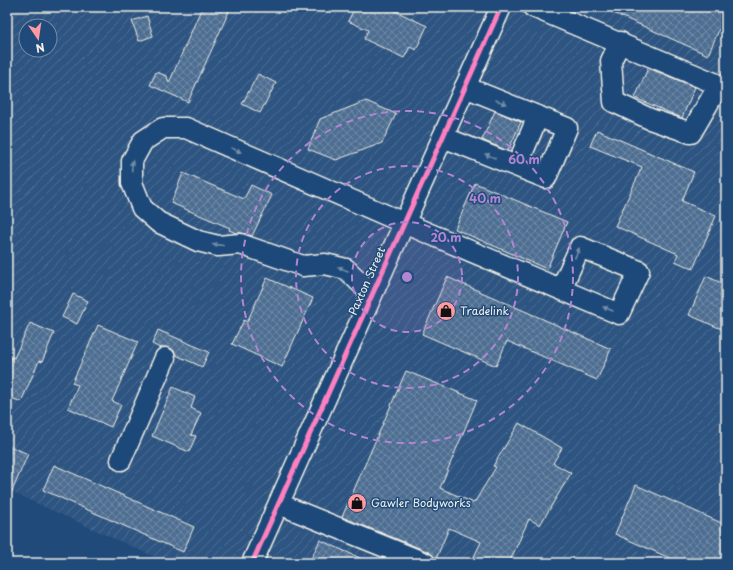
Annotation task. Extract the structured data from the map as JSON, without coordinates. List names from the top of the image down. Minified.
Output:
{"streets":{"street":["Paxton Street"]},"places":{"shop":["Tradelink","Gawler Bodyworks"]},"north":"bottom","rings":["60 m","40 m","20 m"]}
